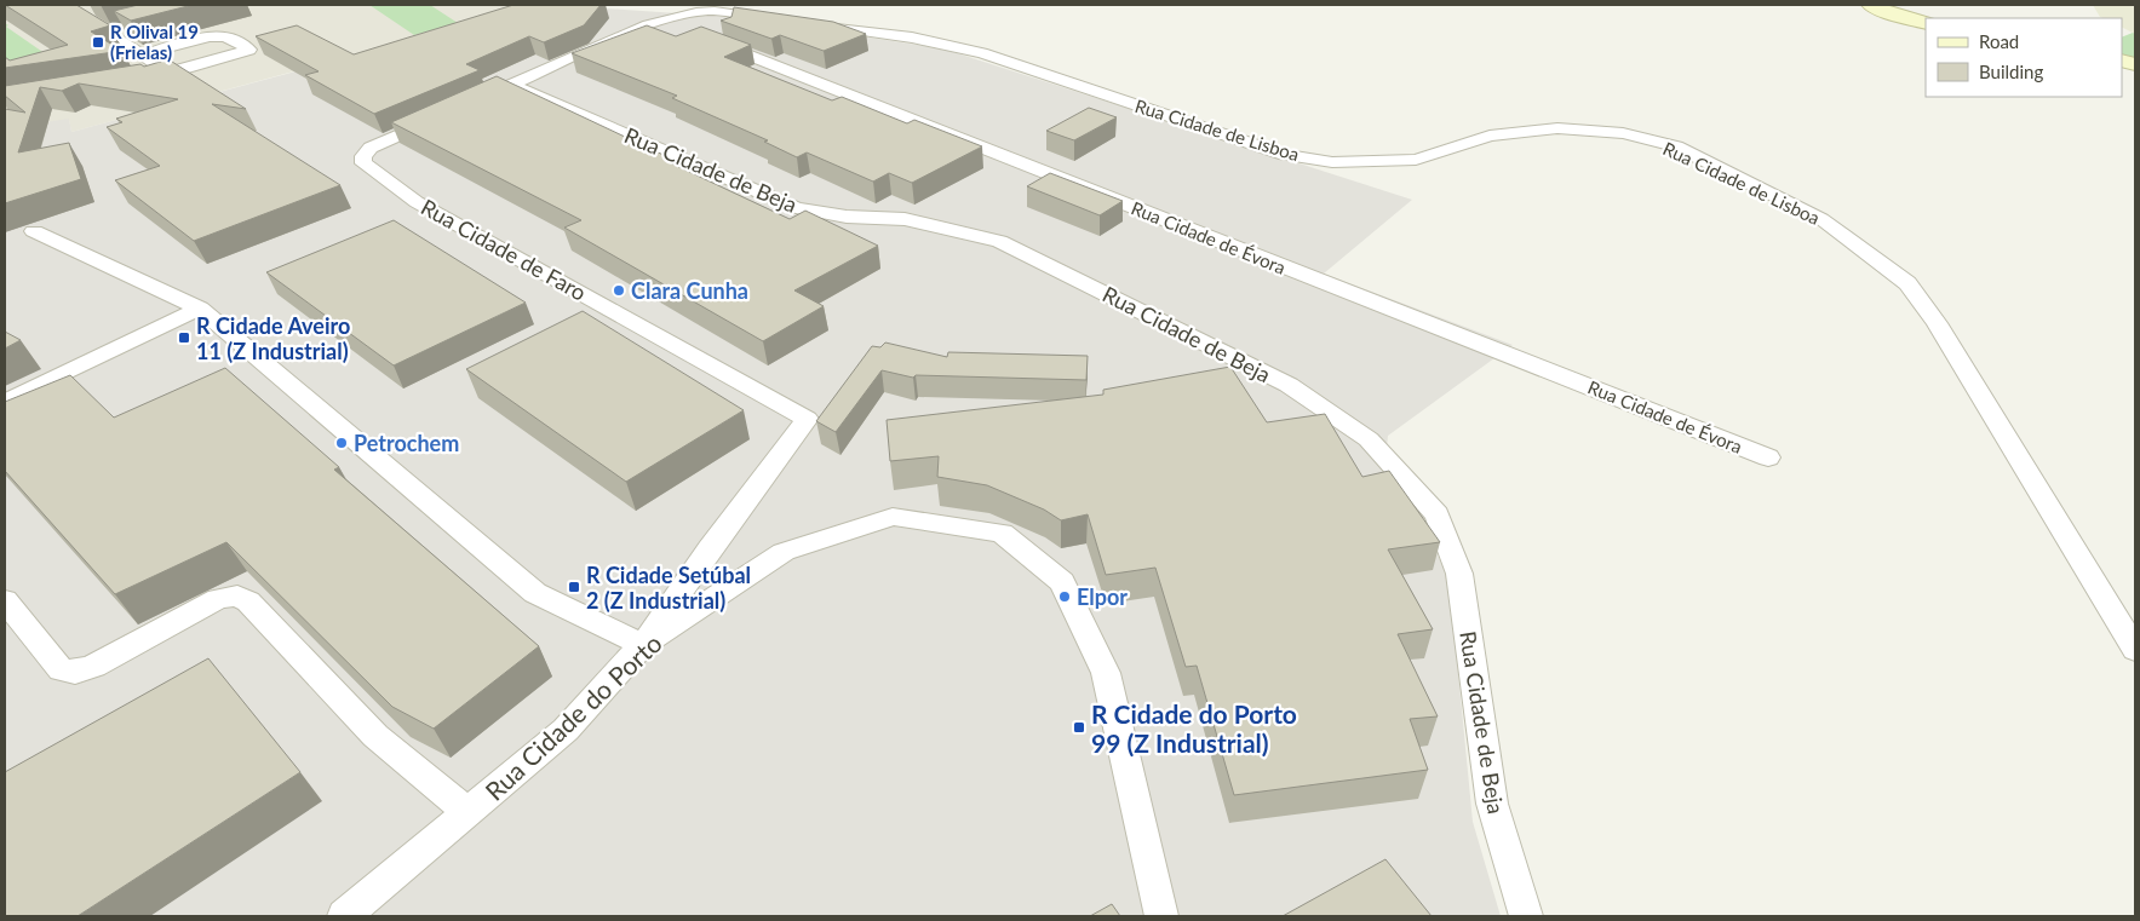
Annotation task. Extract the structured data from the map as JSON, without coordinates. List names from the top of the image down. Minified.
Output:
{"streets":{"street":["Rua Cidade de Lisboa","Rua Cidade de Beja","Rua Cidade de Évora","Rua Cidade de Faro","Rua Cidade do Porto"]},"crossings":[["Rua Cidade de Faro","Rua Cidade do Porto"]],"places":{"transit":["R Olival 19 (Frielas)","R Cidade Aveiro 11 (Z Industrial)","R Cidade Setúbal 2 (Z Industrial)","R Cidade do Porto 99 (Z Industrial)"],"other":["Clara Cunha","Petrochem","Elpor"]},"legend":["Road","Building"]}
